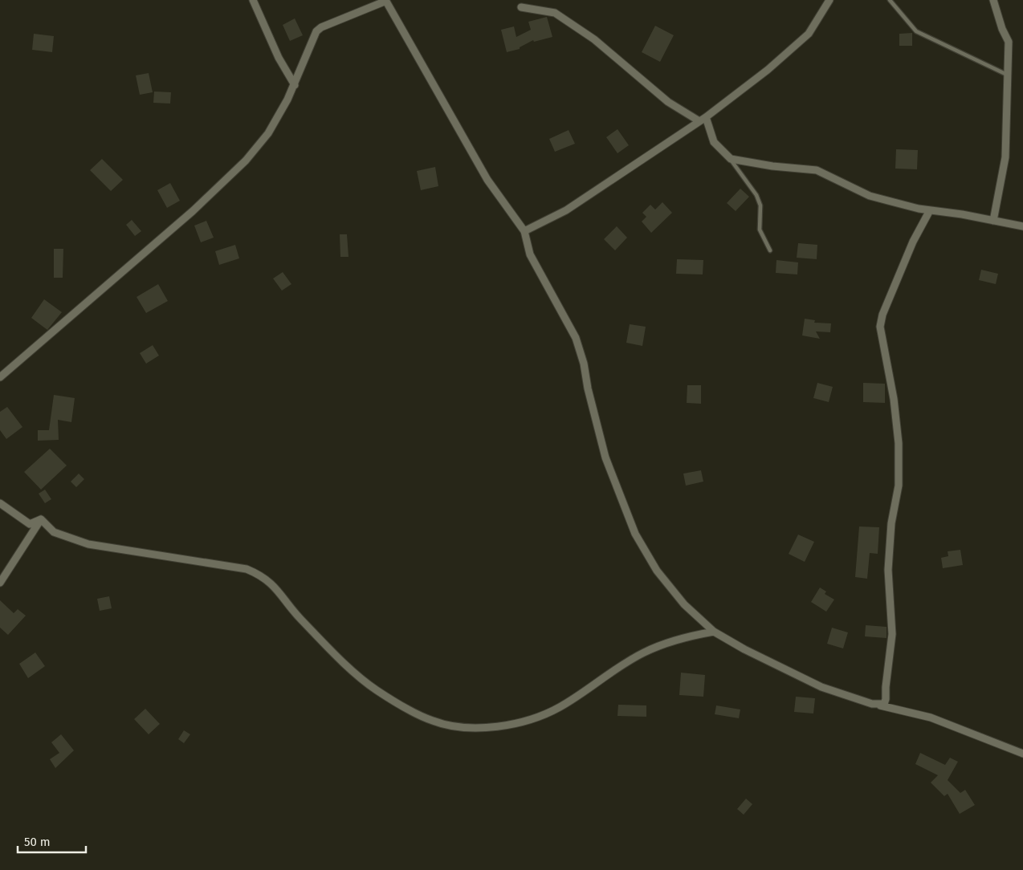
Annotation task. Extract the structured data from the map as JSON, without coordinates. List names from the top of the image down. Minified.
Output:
{"scale_bar":"50 m"}
